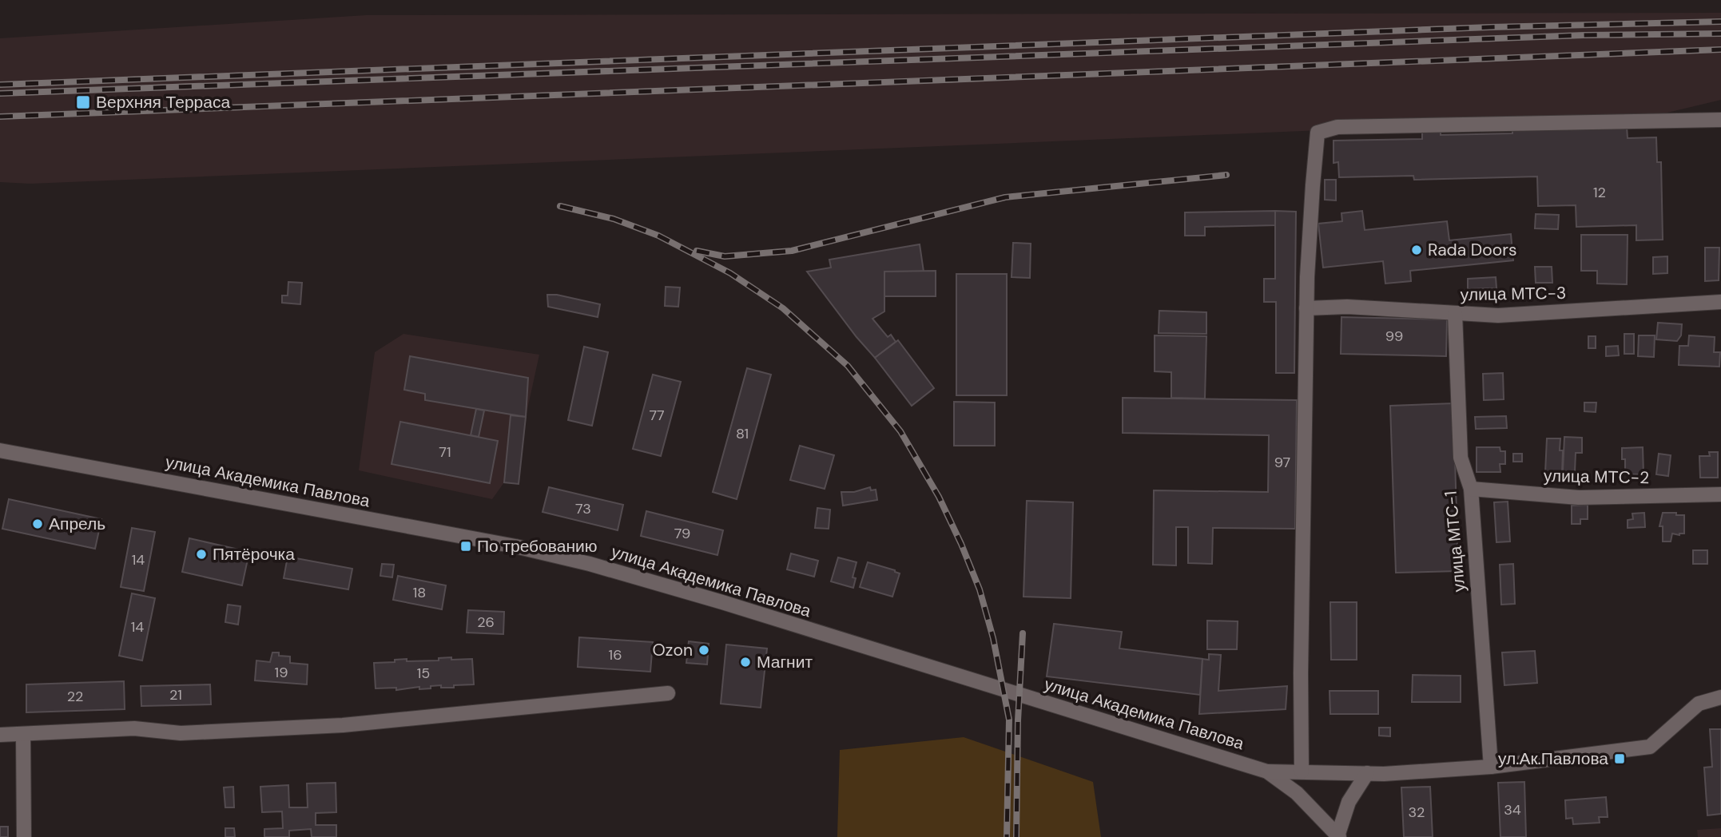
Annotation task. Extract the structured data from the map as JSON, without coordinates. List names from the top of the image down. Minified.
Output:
{"streets":{"street":["улица МТС-3","улица МТС-2","улица Академика Павлова","улица МТС-1"]},"crossings":[["улица МТС-3","улица МТС-1"],["улица МТС-2","улица МТС-1"]],"places":{"transit":["Верхняя Терраса","По требованию","ул.Ак.Павлова"],"other":["Rada Doors","Апрель","Пятёрочка","Ozon","Магнит"]},"house_numbers":["12","99","77","81","71","97","73","79","14","18","26","14","16","19","15","21","22","34","32"]}
